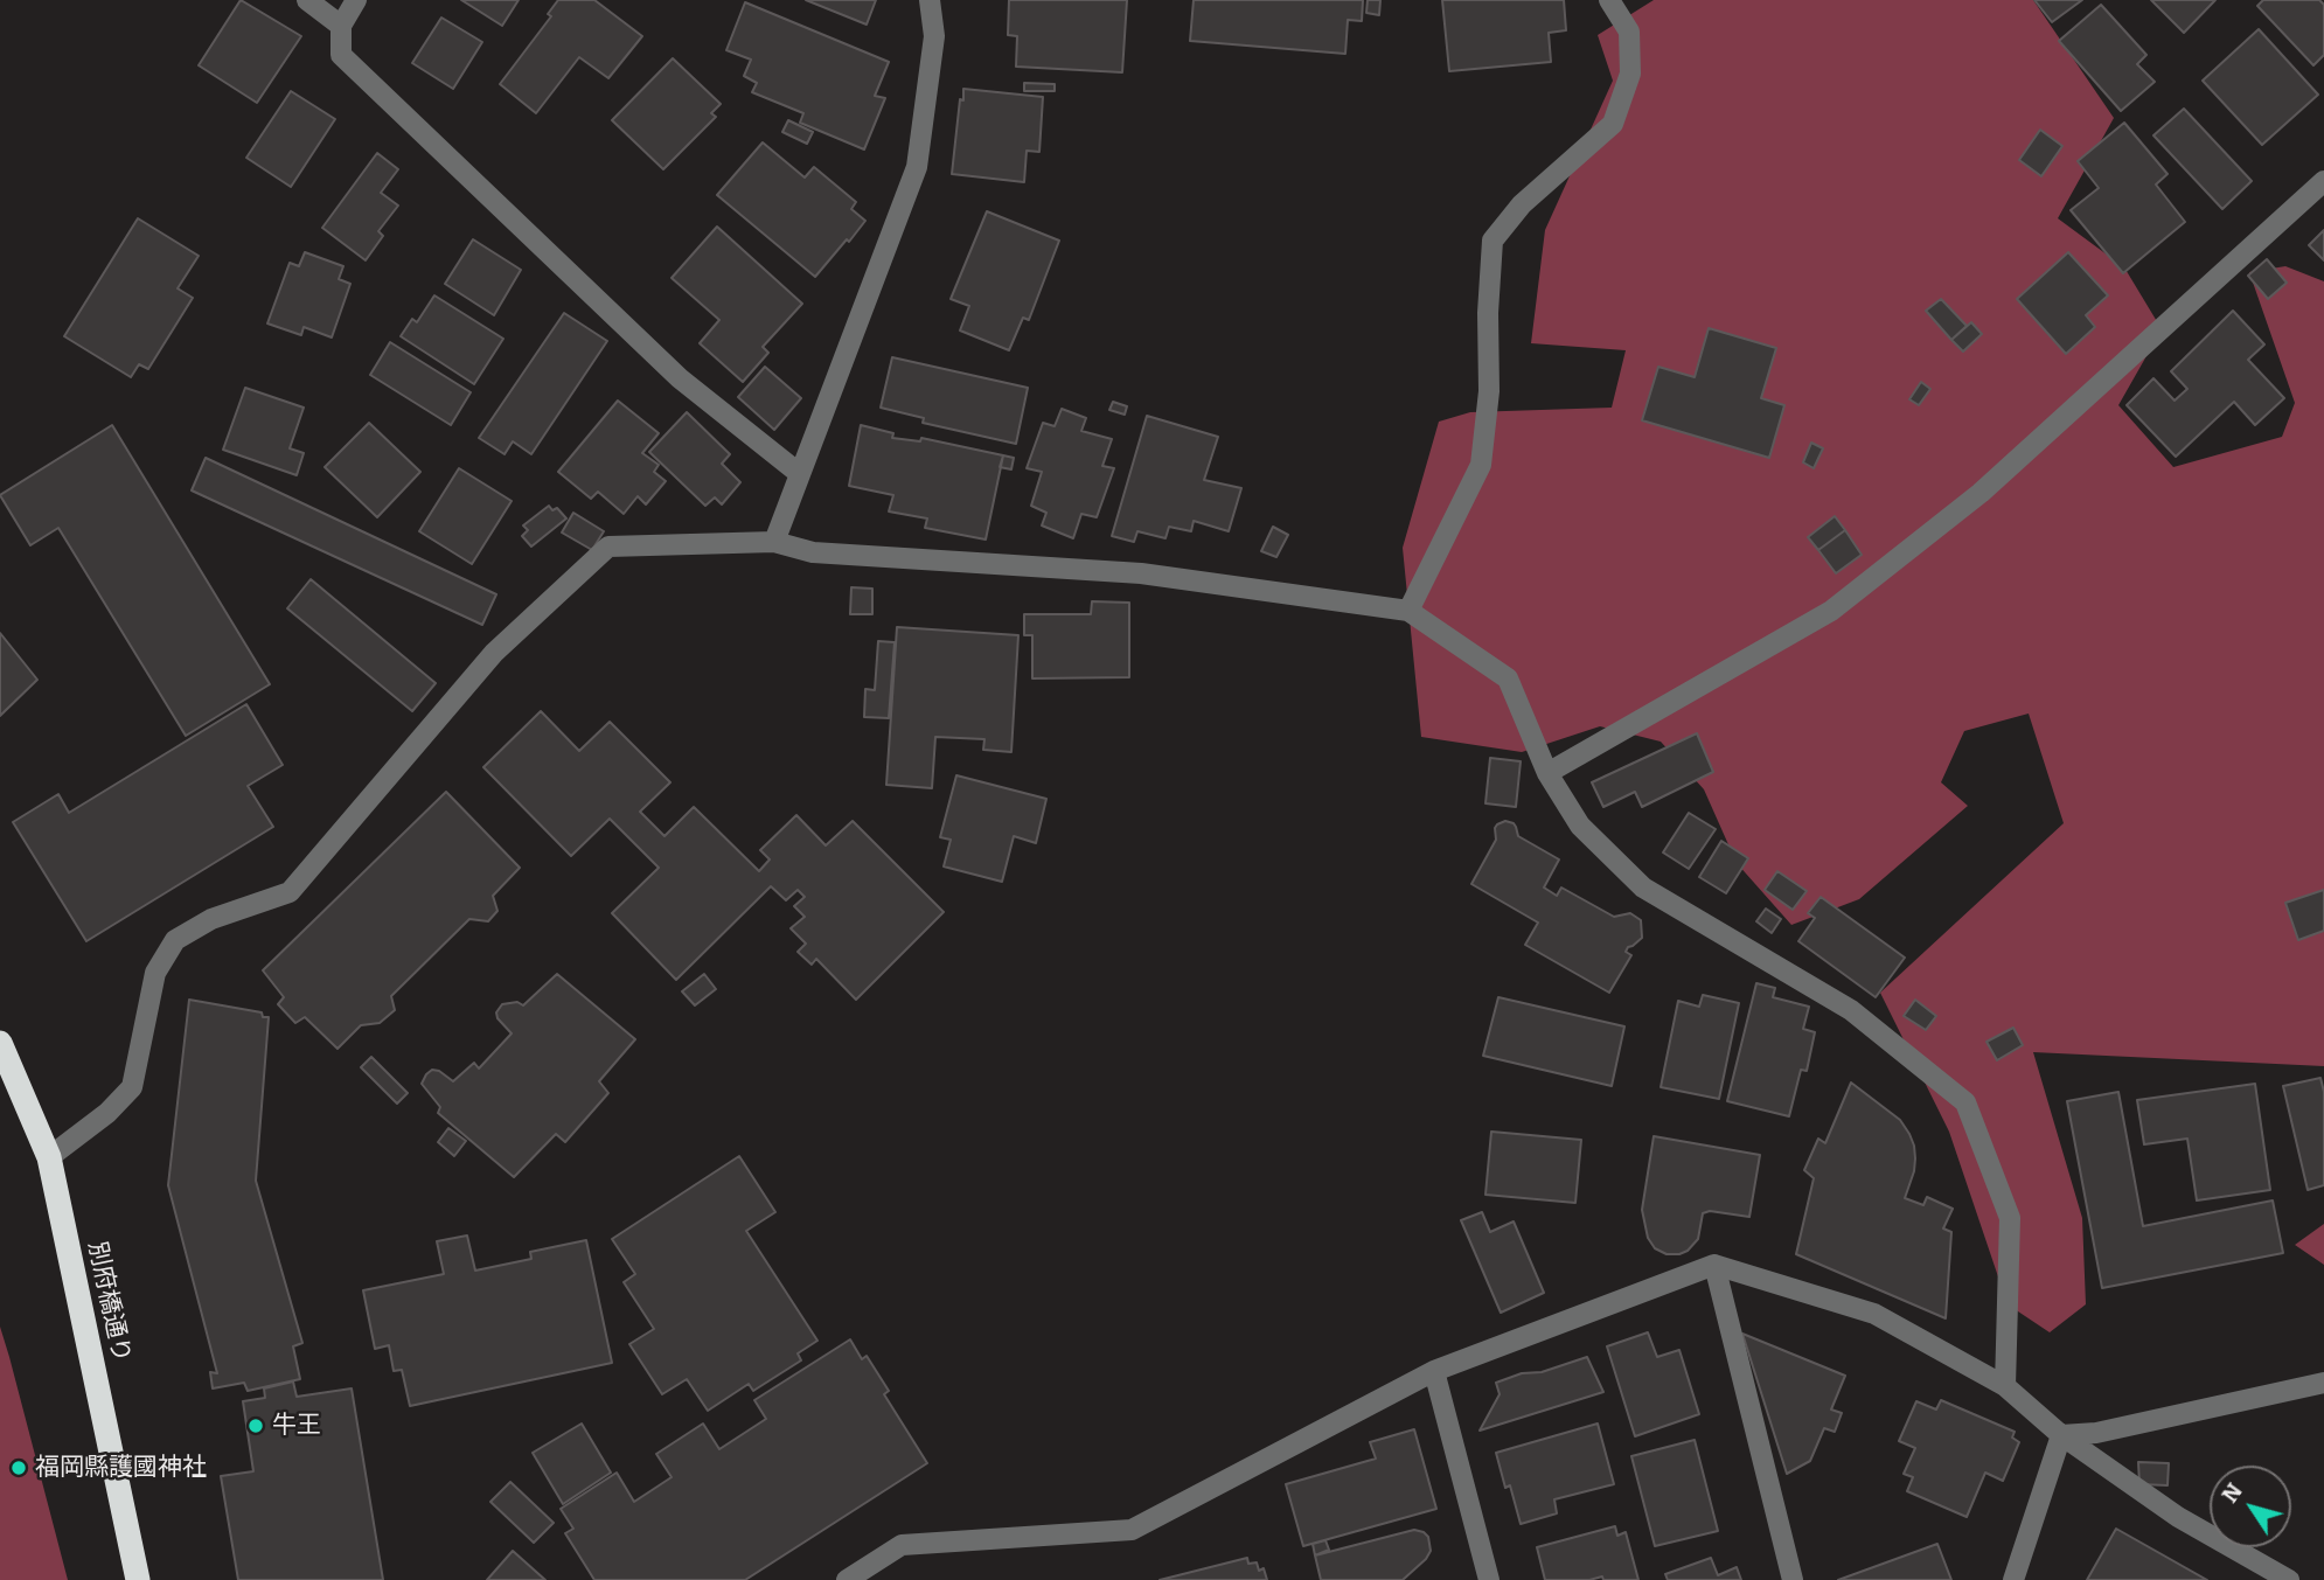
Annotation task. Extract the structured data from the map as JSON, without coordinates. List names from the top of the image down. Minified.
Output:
{"streets":{"highway":["別府橋通り"]},"places":["牛王","福岡縣護國神社"],"north":"top left"}
